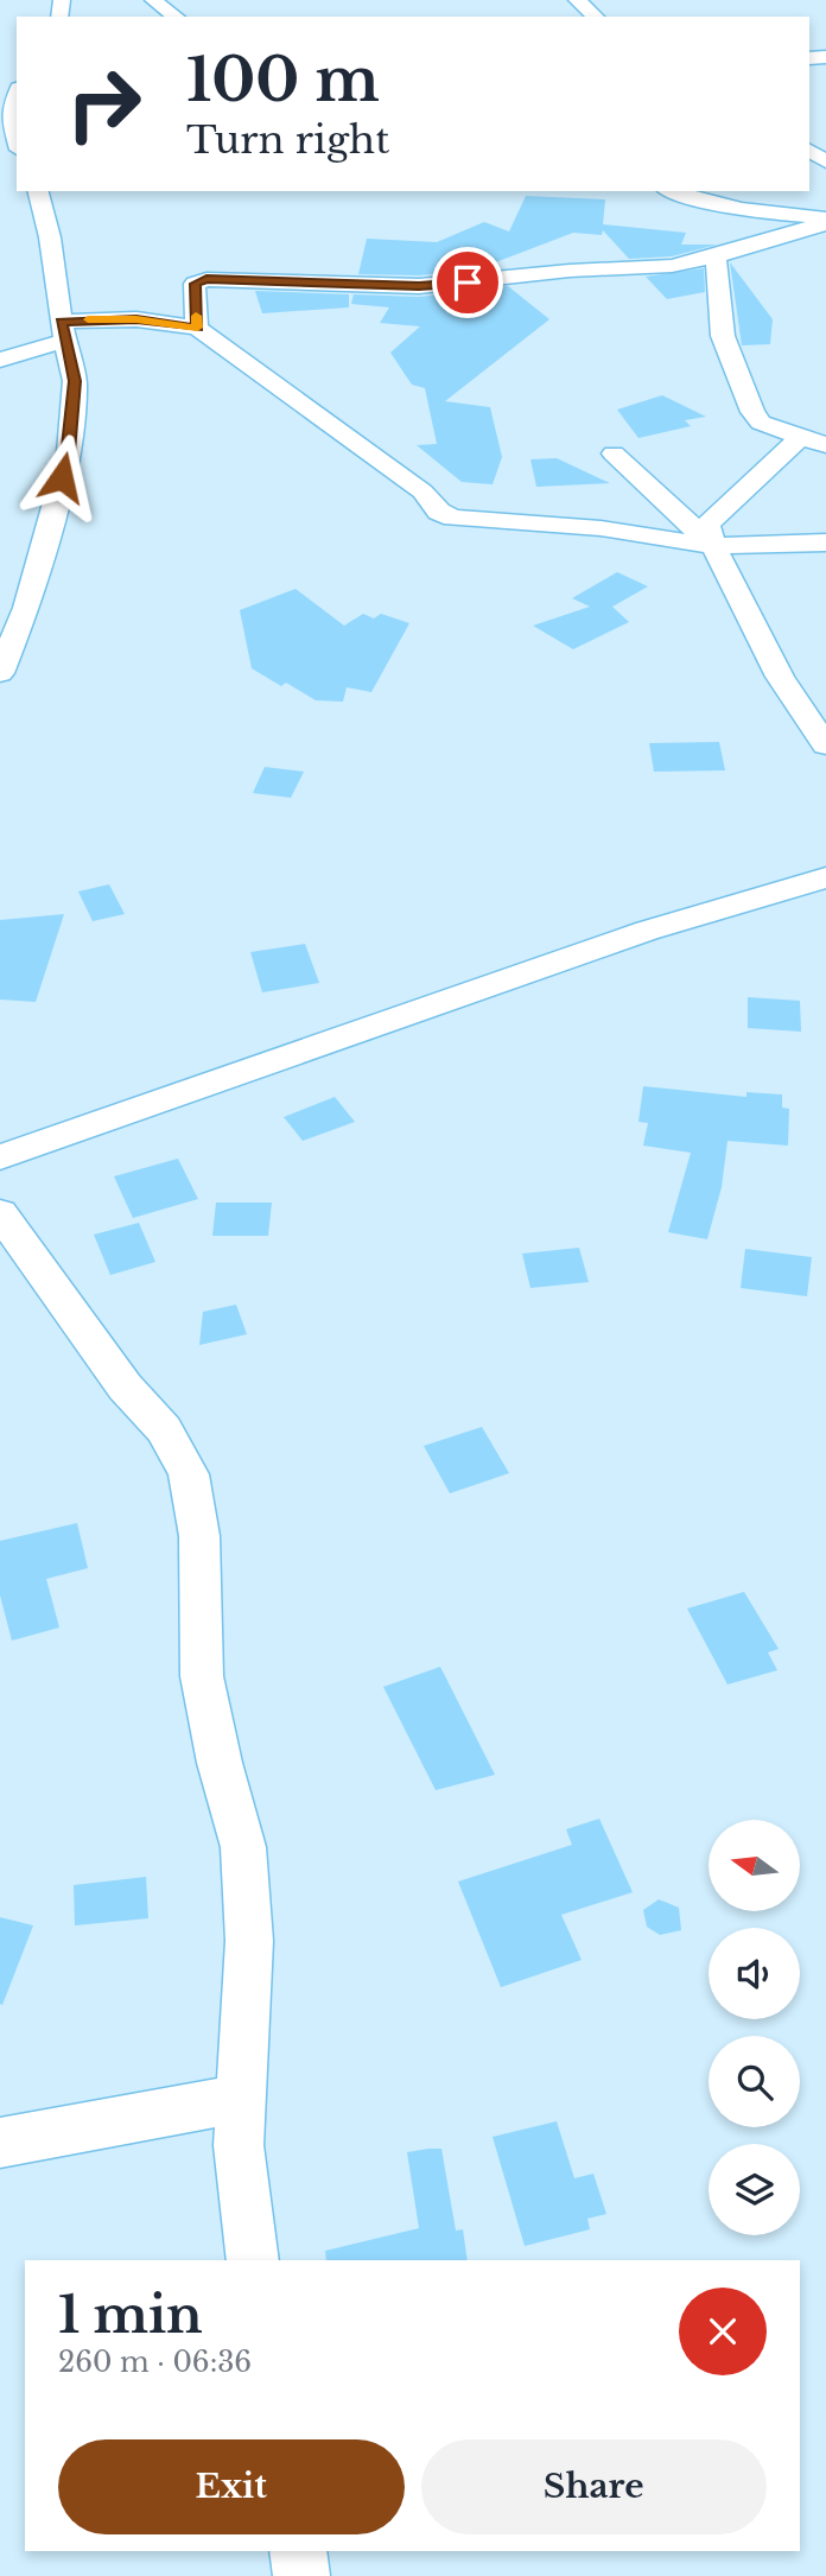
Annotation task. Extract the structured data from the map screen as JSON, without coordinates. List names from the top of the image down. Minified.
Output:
{"north":"left","page":{"turn":["100 m","Turn right"],"heading":["1 min","260 m · 06:36"],"buttons":["Exit","Share"]}}
